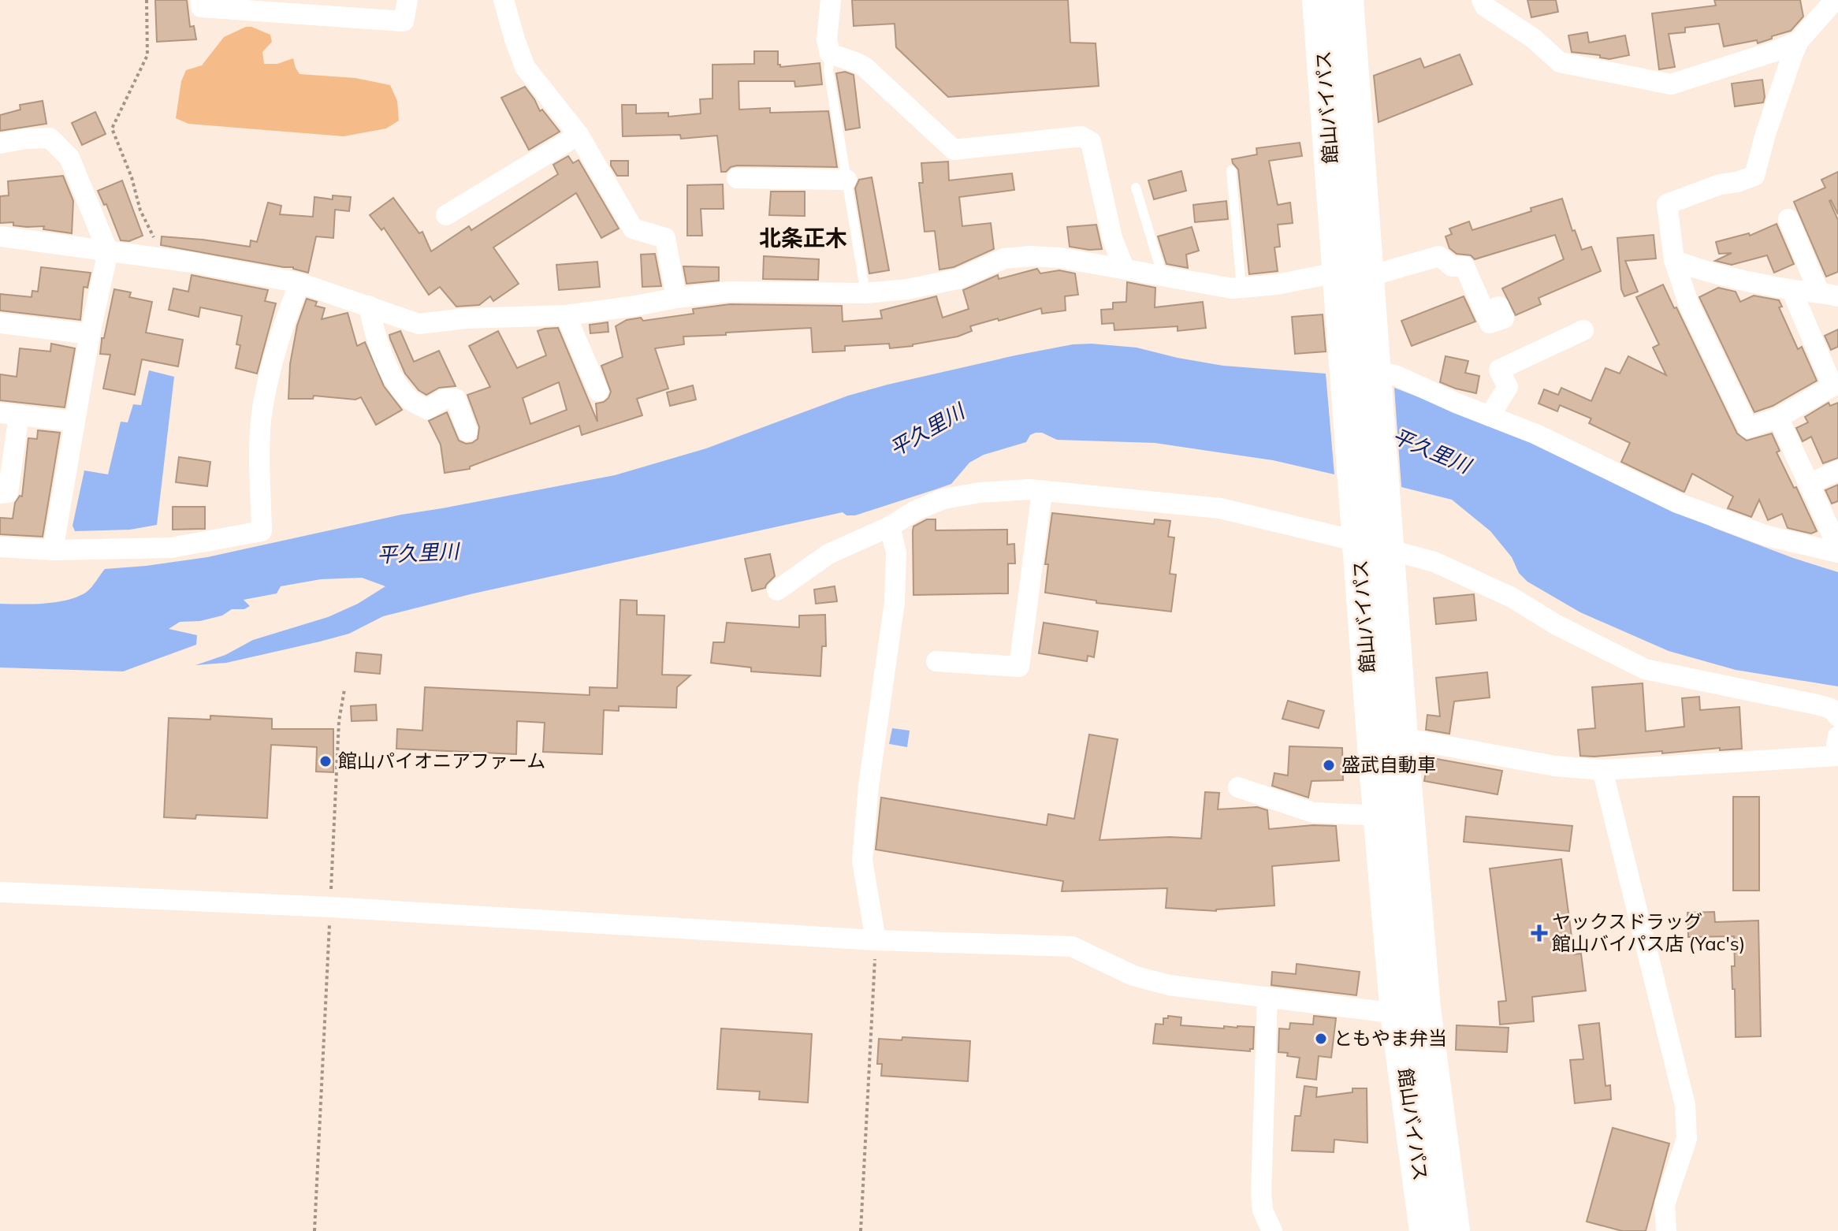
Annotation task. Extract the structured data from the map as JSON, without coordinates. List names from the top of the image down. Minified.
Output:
{"streets":{"highway":["館山バイパス"]},"districts":["北条正木"],"water":["平久里川"],"places":{"other":["館山パイオニアファーム","盛武自動車","ともやま弁当"],"health":["ヤックスドラッグ 館山バイパス店 (Yac's)"]}}
